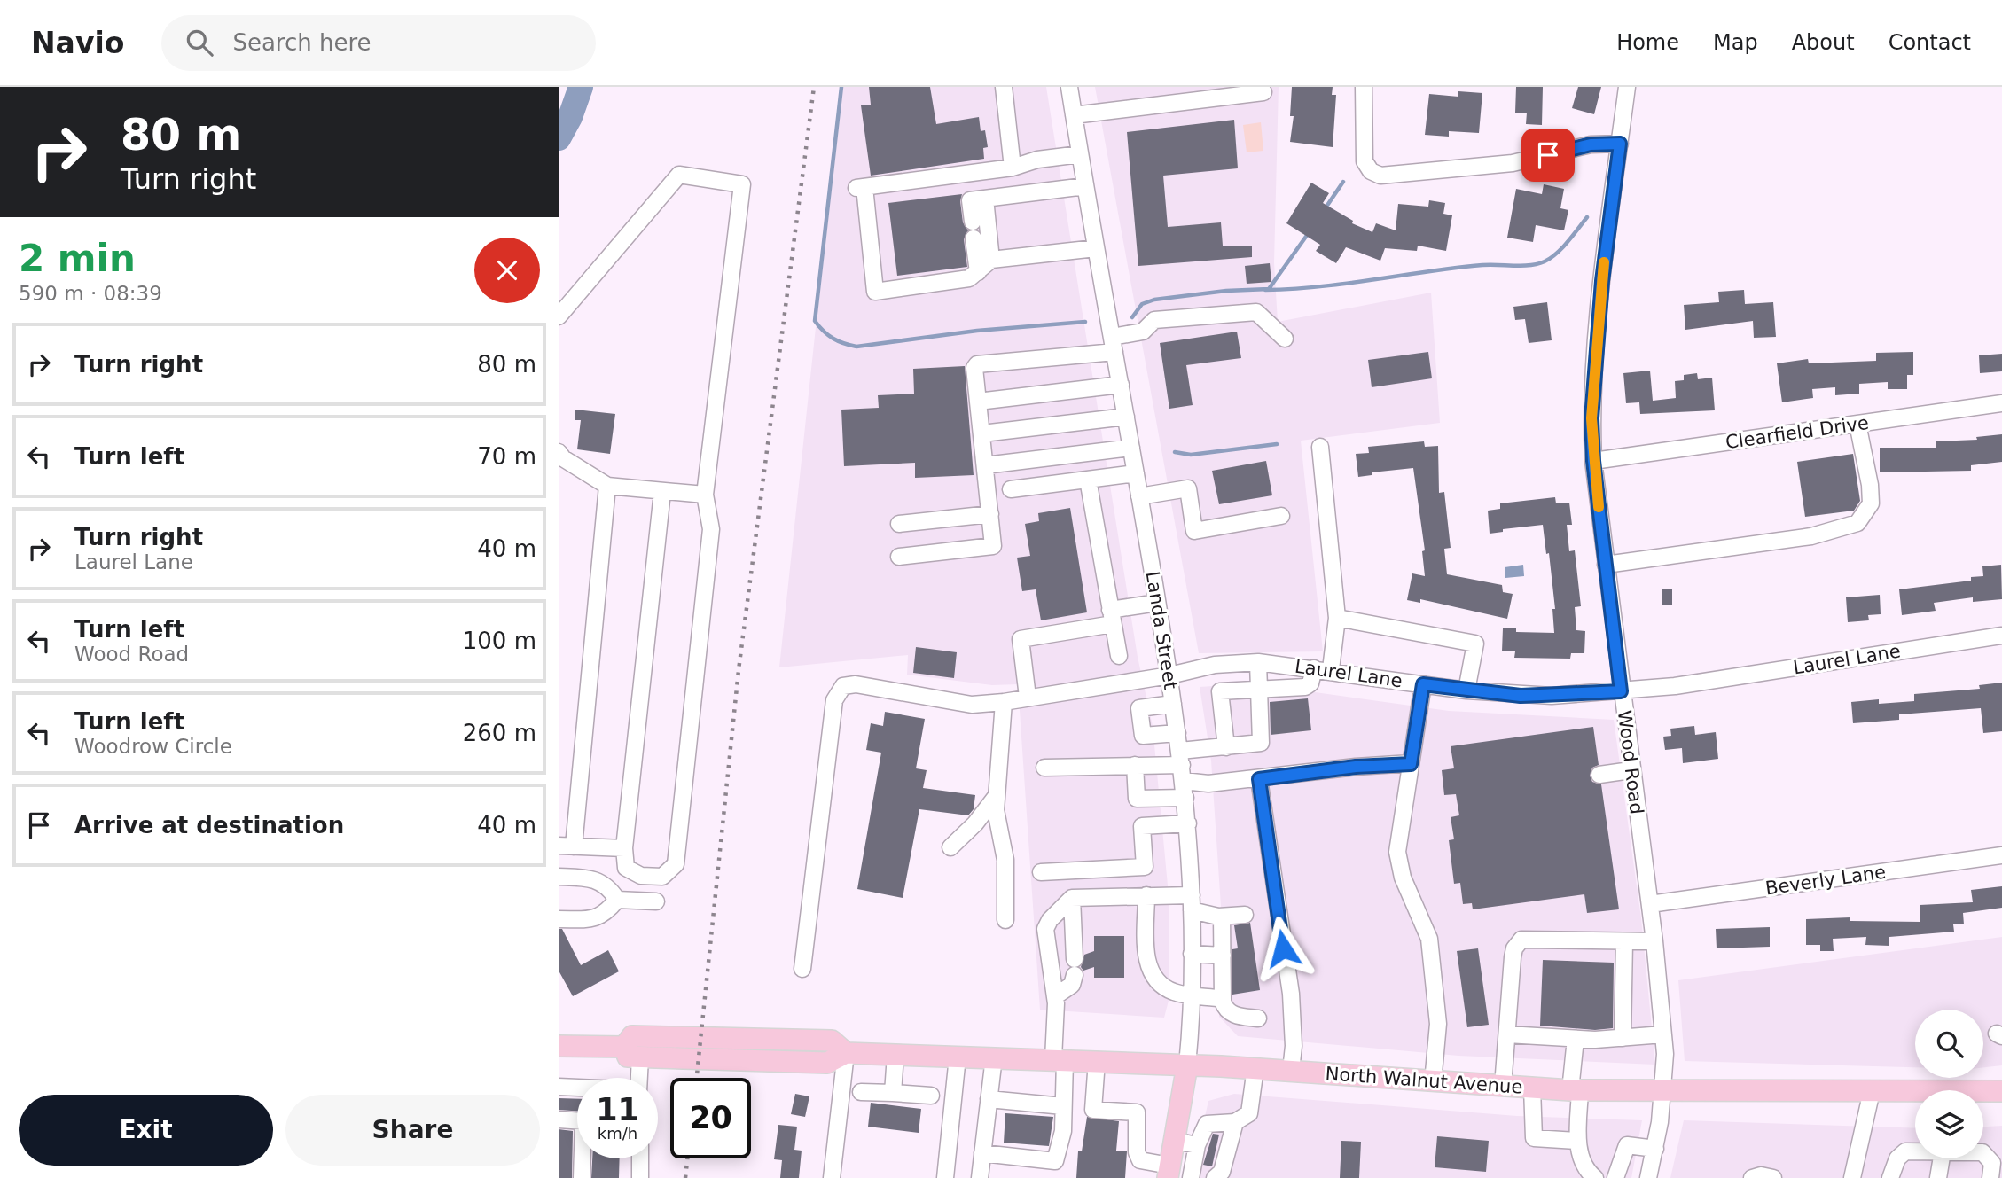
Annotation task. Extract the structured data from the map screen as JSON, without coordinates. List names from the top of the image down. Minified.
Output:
{"streets":{"main road":["Landa Street","North Walnut Avenue"],"street":["Clearfield Drive","Laurel Lane","Wood Road","Beverly Lane"]},"crossings":[["Clearfield Drive","Wood Road"],["Landa Street","Laurel Lane"],["Landa Street","North Walnut Avenue"],["Laurel Lane","Wood Road"],["Wood Road","Beverly Lane"],["Wood Road","North Walnut Avenue"]],"page":{"header":"Navio","search":"Search here","nav":["Home","Map","About","Contact"],"turn":["80 m","Turn right"],"heading":["2 min","590 m · 08:39"],"list":[{"name":"Turn right","value":"80 m"},{"name":"Turn left","value":"70 m"},{"name":"Turn right","note":"Laurel Lane","value":"40 m"},{"name":"Turn left","note":"Wood Road","value":"100 m"},{"name":"Turn left","note":"Woodrow Circle","value":"260 m"},{"name":"Arrive at destination","value":"40 m"}],"speed":"11 km/h","limit":"20","buttons":["Exit","Share"]}}
